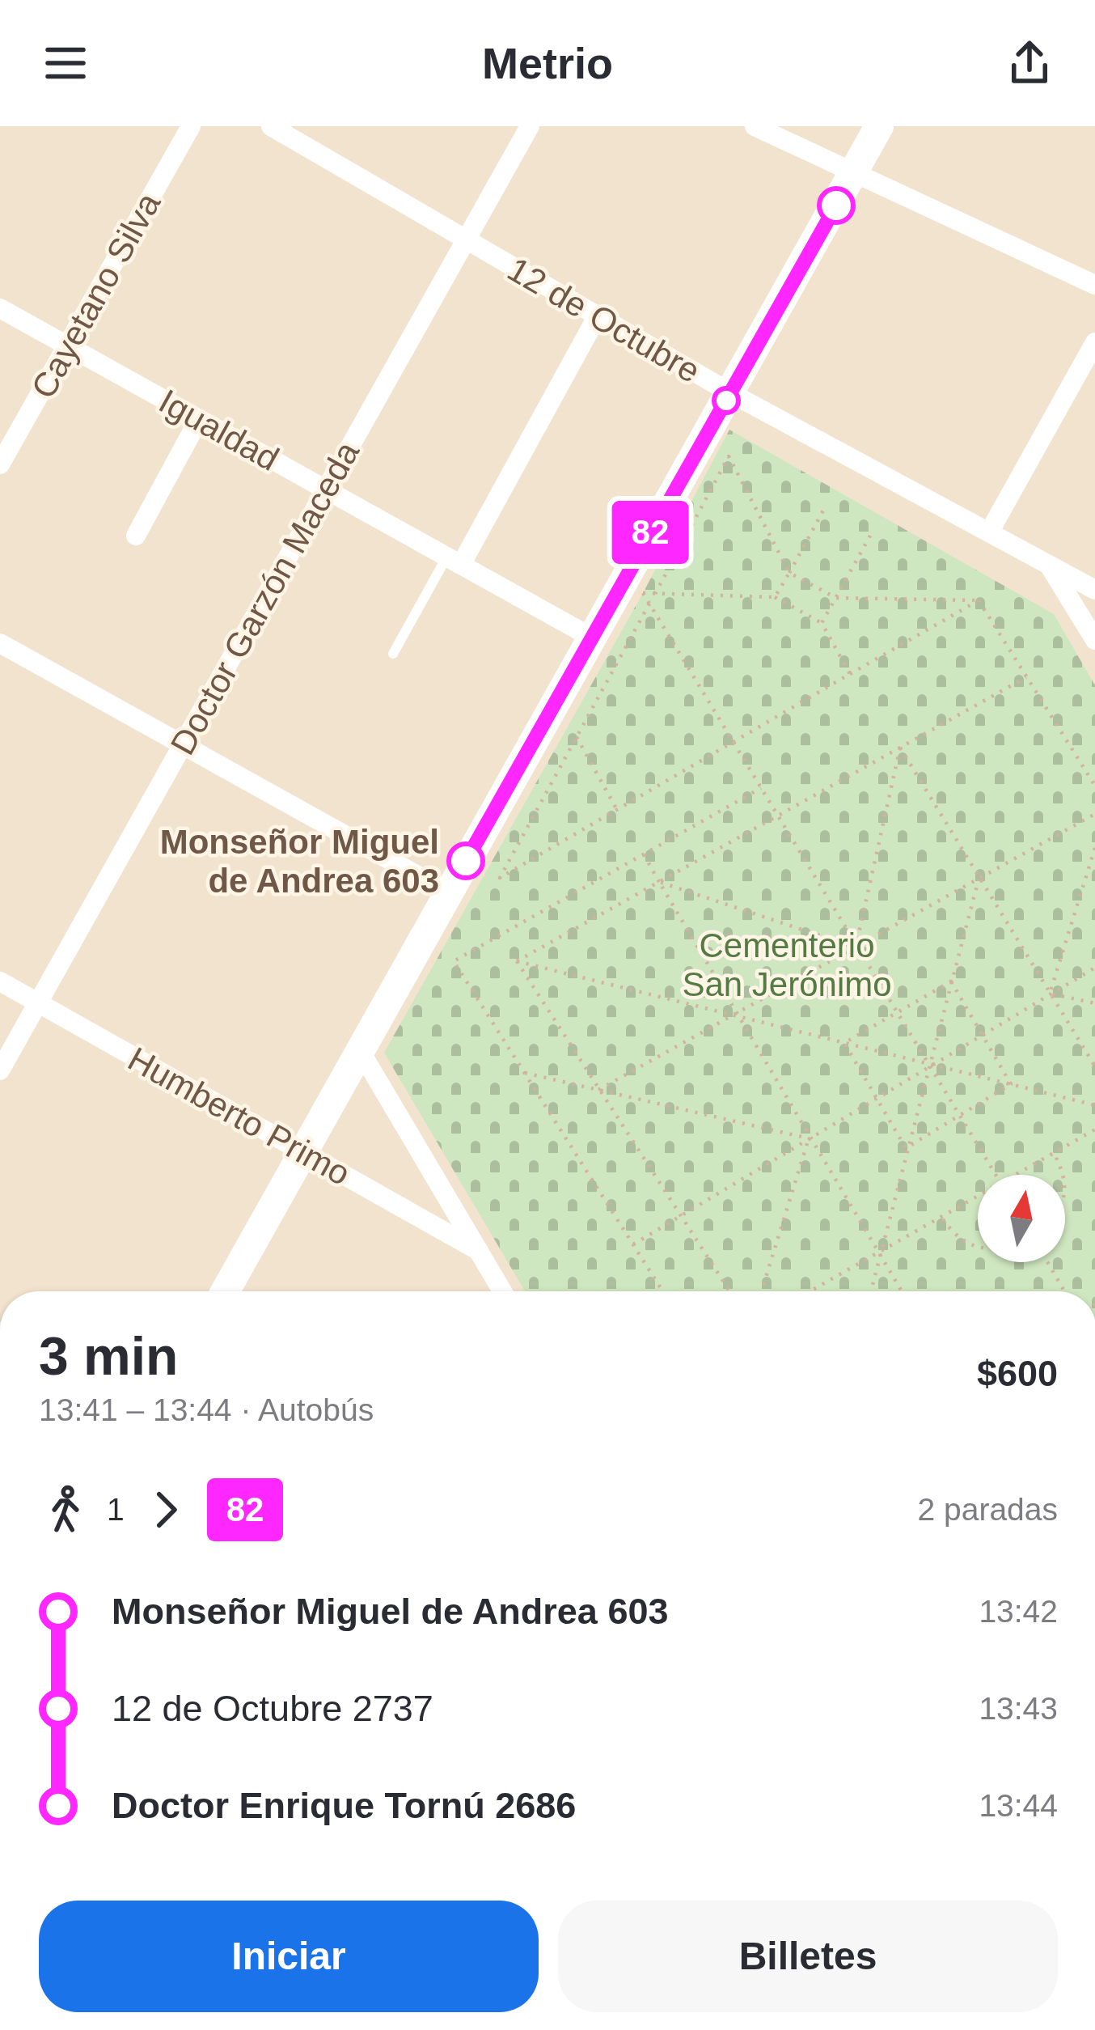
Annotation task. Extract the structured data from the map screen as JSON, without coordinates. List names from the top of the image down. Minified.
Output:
{"streets":{"street":["Cayetano Silva","12 de Octubre","Igualdad","Doctor Garzón Maceda","Humberto Primo"]},"crossings":[["Cayetano Silva","Igualdad"],["12 de Octubre","Doctor Garzón Maceda"],["Igualdad","Doctor Garzón Maceda"],["Doctor Garzón Maceda","Humberto Primo"]],"parks":["Cementerio San Jerónimo"],"places":["Monseñor Miguel de Andrea 603"],"lines":["bus line 82"],"north":"top","page":{"header":"Metrio","on_map":"82","heading":["3 min","13:41 – 13:44 · Autobús","$600"],"legs":["1","82","2 paradas"],"list":[{"name":"Monseñor Miguel de Andrea 603","value":"13:42"},{"name":"12 de Octubre 2737","value":"13:43"},{"name":"Doctor Enrique Tornú 2686","value":"13:44"}],"buttons":["Iniciar","Billetes"]}}
